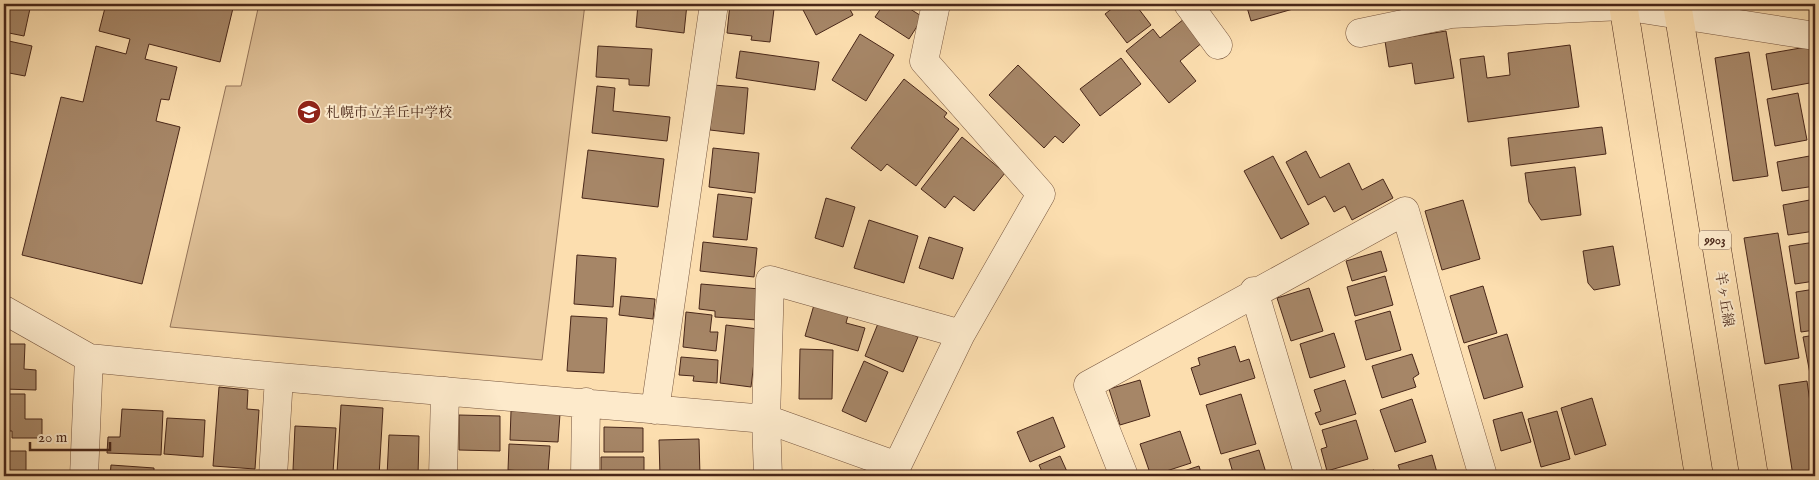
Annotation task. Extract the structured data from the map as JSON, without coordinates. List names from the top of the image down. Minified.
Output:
{"streets":{"main road":["9903","羊ヶ丘線"]},"places":{"school or university":["札幌市立羊丘中学校"]},"scale_bar":"20 m"}
